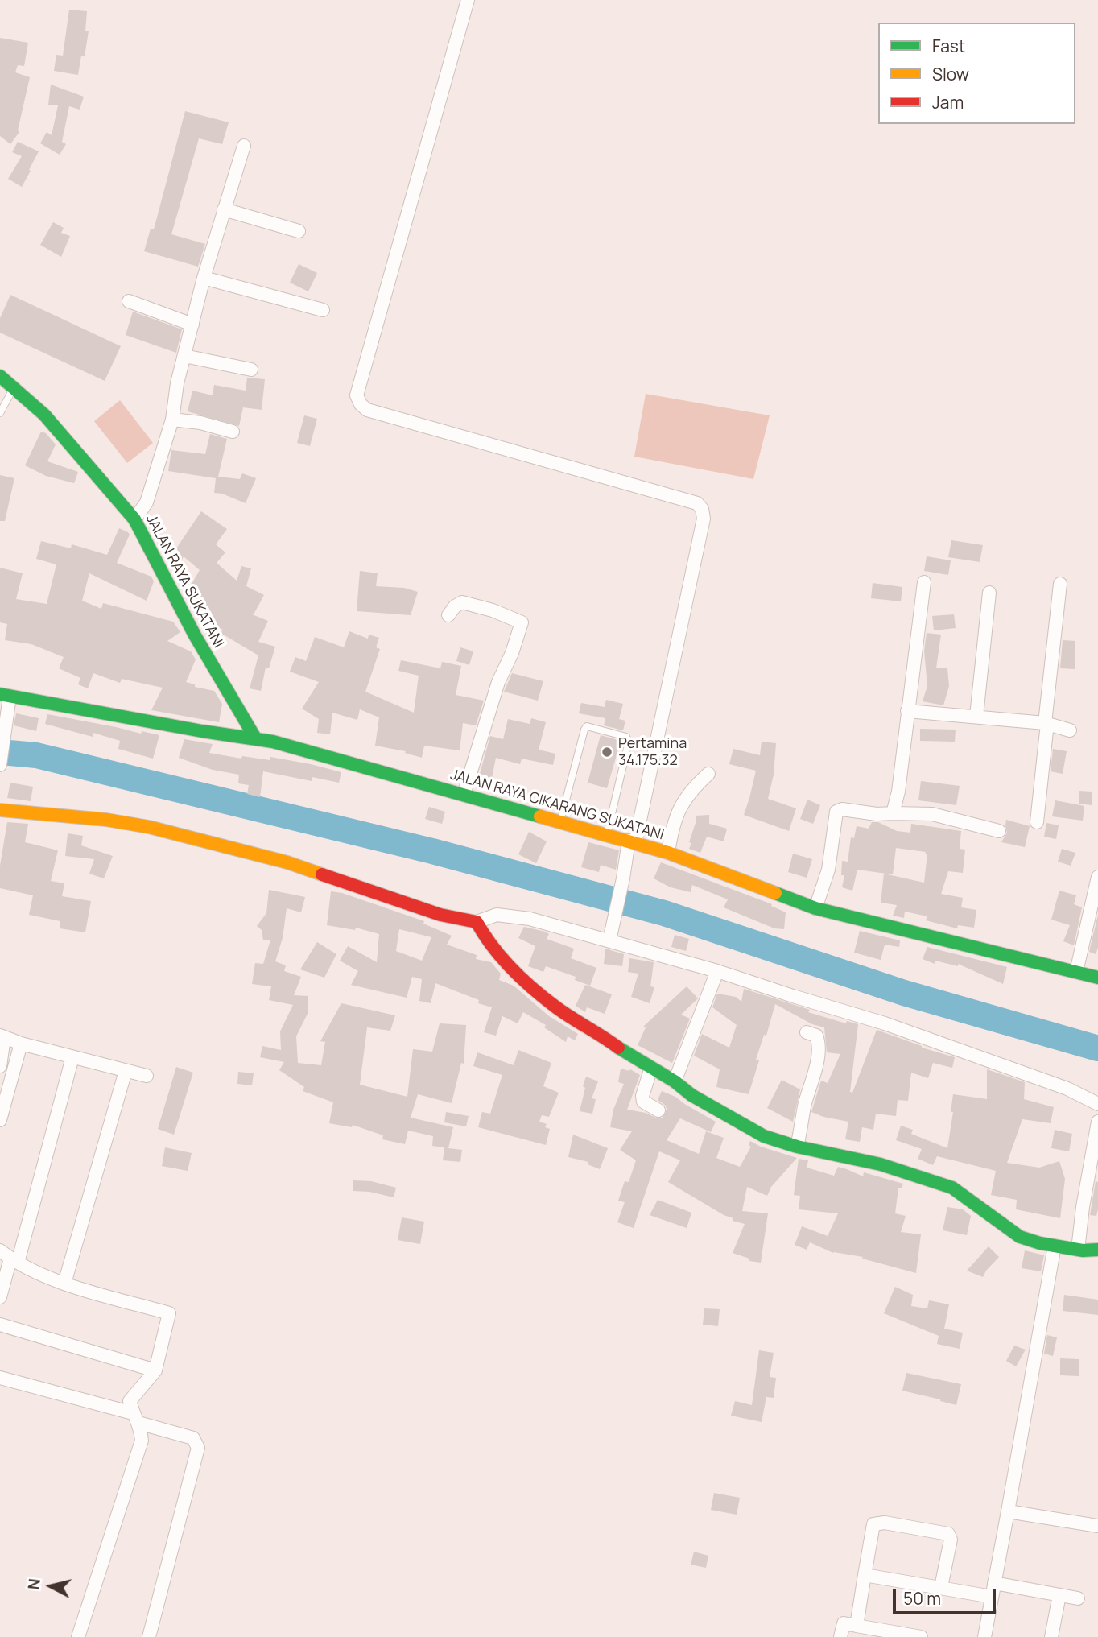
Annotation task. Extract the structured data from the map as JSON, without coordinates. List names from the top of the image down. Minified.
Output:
{"streets":{"street":["JALAN RAYA SUKATANI","JALAN RAYA CIKARANG SUKATANI"]},"crossings":[["JALAN RAYA SUKATANI","JALAN RAYA CIKARANG SUKATANI"]],"places":["Pertamina 34.175.32"],"legend":["Fast","Slow","Jam"],"scale_bar":"50 m","north":"left"}
